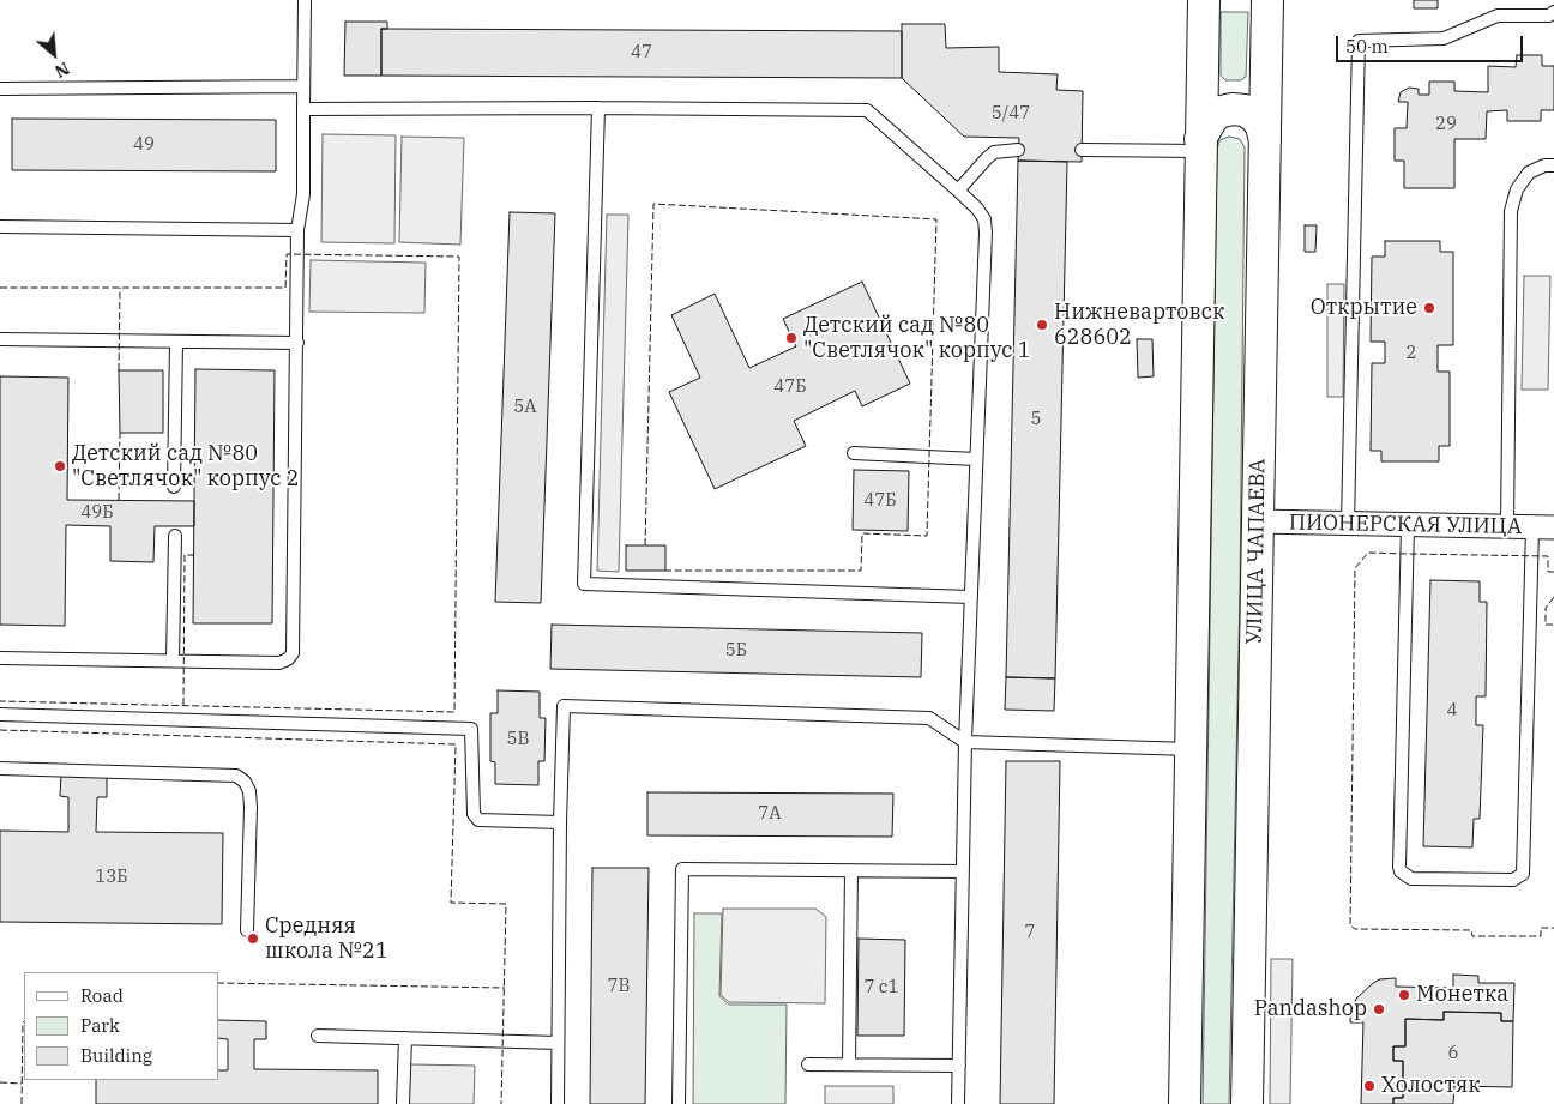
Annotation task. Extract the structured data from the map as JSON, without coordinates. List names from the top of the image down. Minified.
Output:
{"streets":{"main road":["УЛИЦА ЧАПАЕВА"],"street":["ПИОНЕРСКАЯ УЛИЦА"]},"crossings":[["ПИОНЕРСКАЯ УЛИЦА","УЛИЦА ЧАПАЕВА"]],"places":["Открытие","Нижневартовск 628602","Детский сад №80 \"Светлячок\" корпус 1","Детский сад №80 \"Светлячок\" корпус 2","Средняя школа №21","Монетка","Pandashop","Холостяк"],"house_numbers":["47","5/47","29","49","2","47Б","5А","5","47Б","49Б","5Б","4","5В","7А","13Б","7","7В","7 с1","6"],"legend":["Road","Park","Building"],"scale_bar":"50 m","north":"bottom right"}
